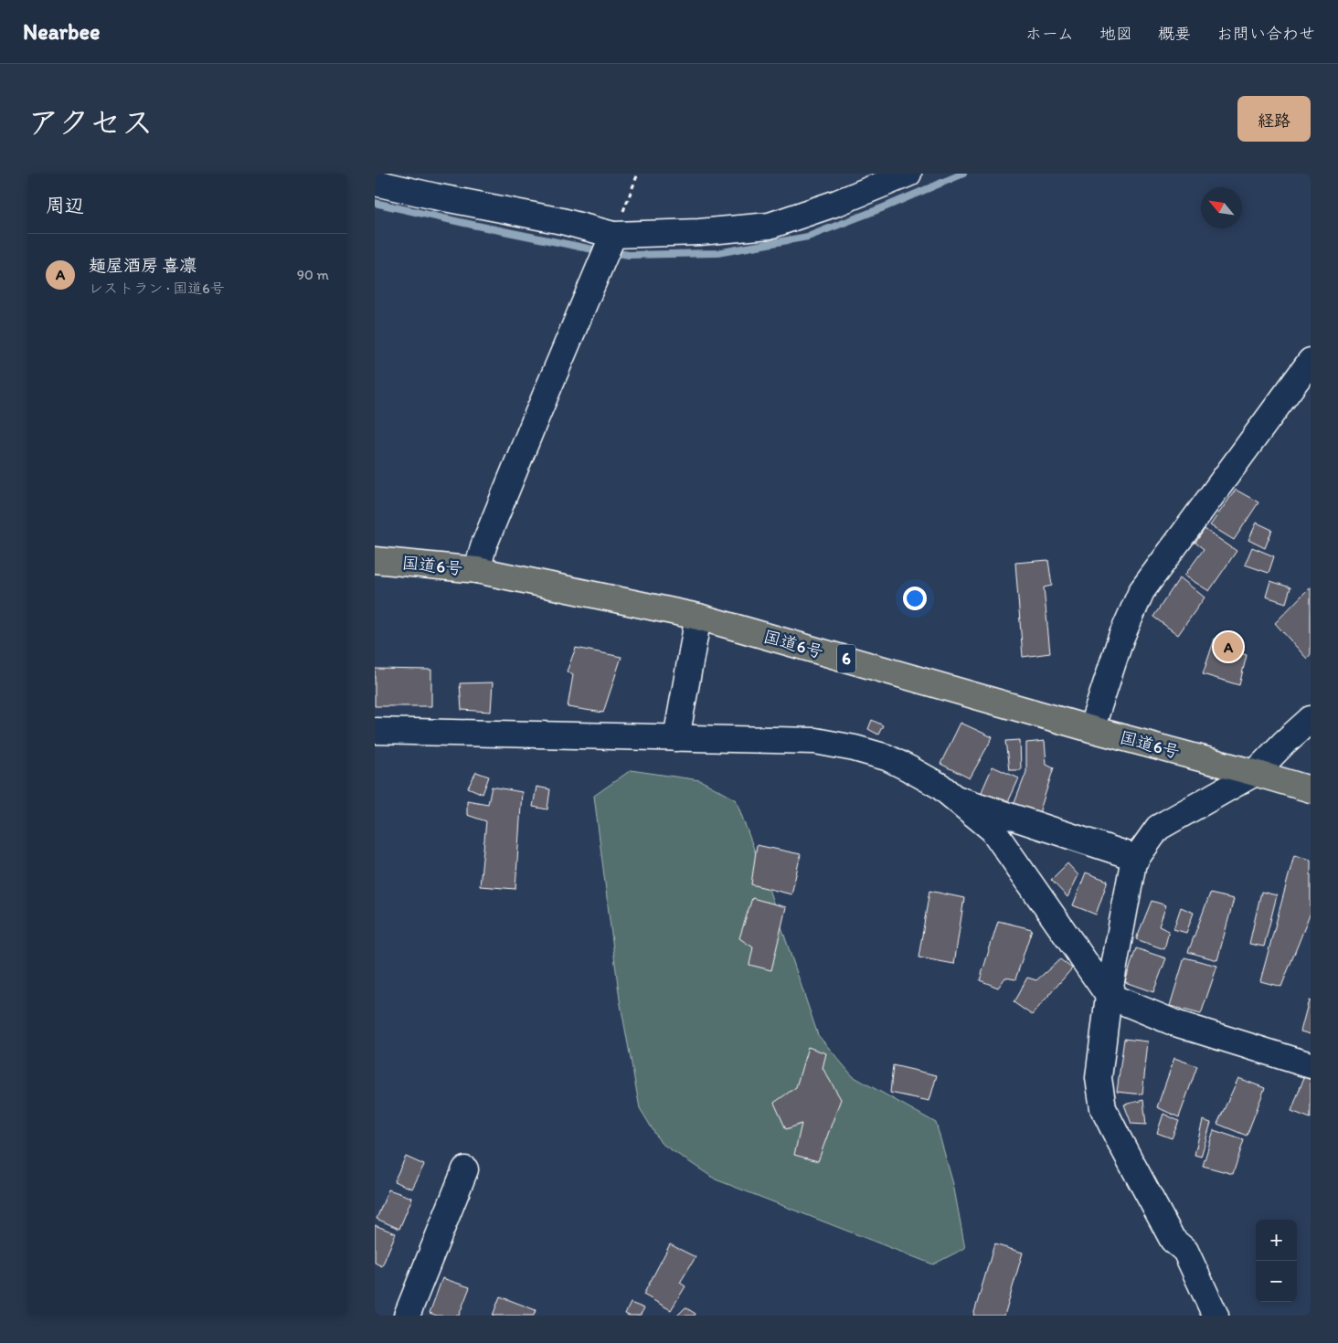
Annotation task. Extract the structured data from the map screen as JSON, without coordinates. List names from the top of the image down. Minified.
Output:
{"streets":{"highway":["国道6号","6"]},"north":"top left","page":{"header":"Nearbee","nav":["ホーム","地図","概要","お問い合わせ"],"title":"アクセス","buttons":"経路","heading":"周辺","list":[{"mark":"A","name":"麺屋酒房 喜凛","note":"レストラン · 国道6号","value":"90 m"}],"pins":"A","map_buttons":["+","−"]}}
